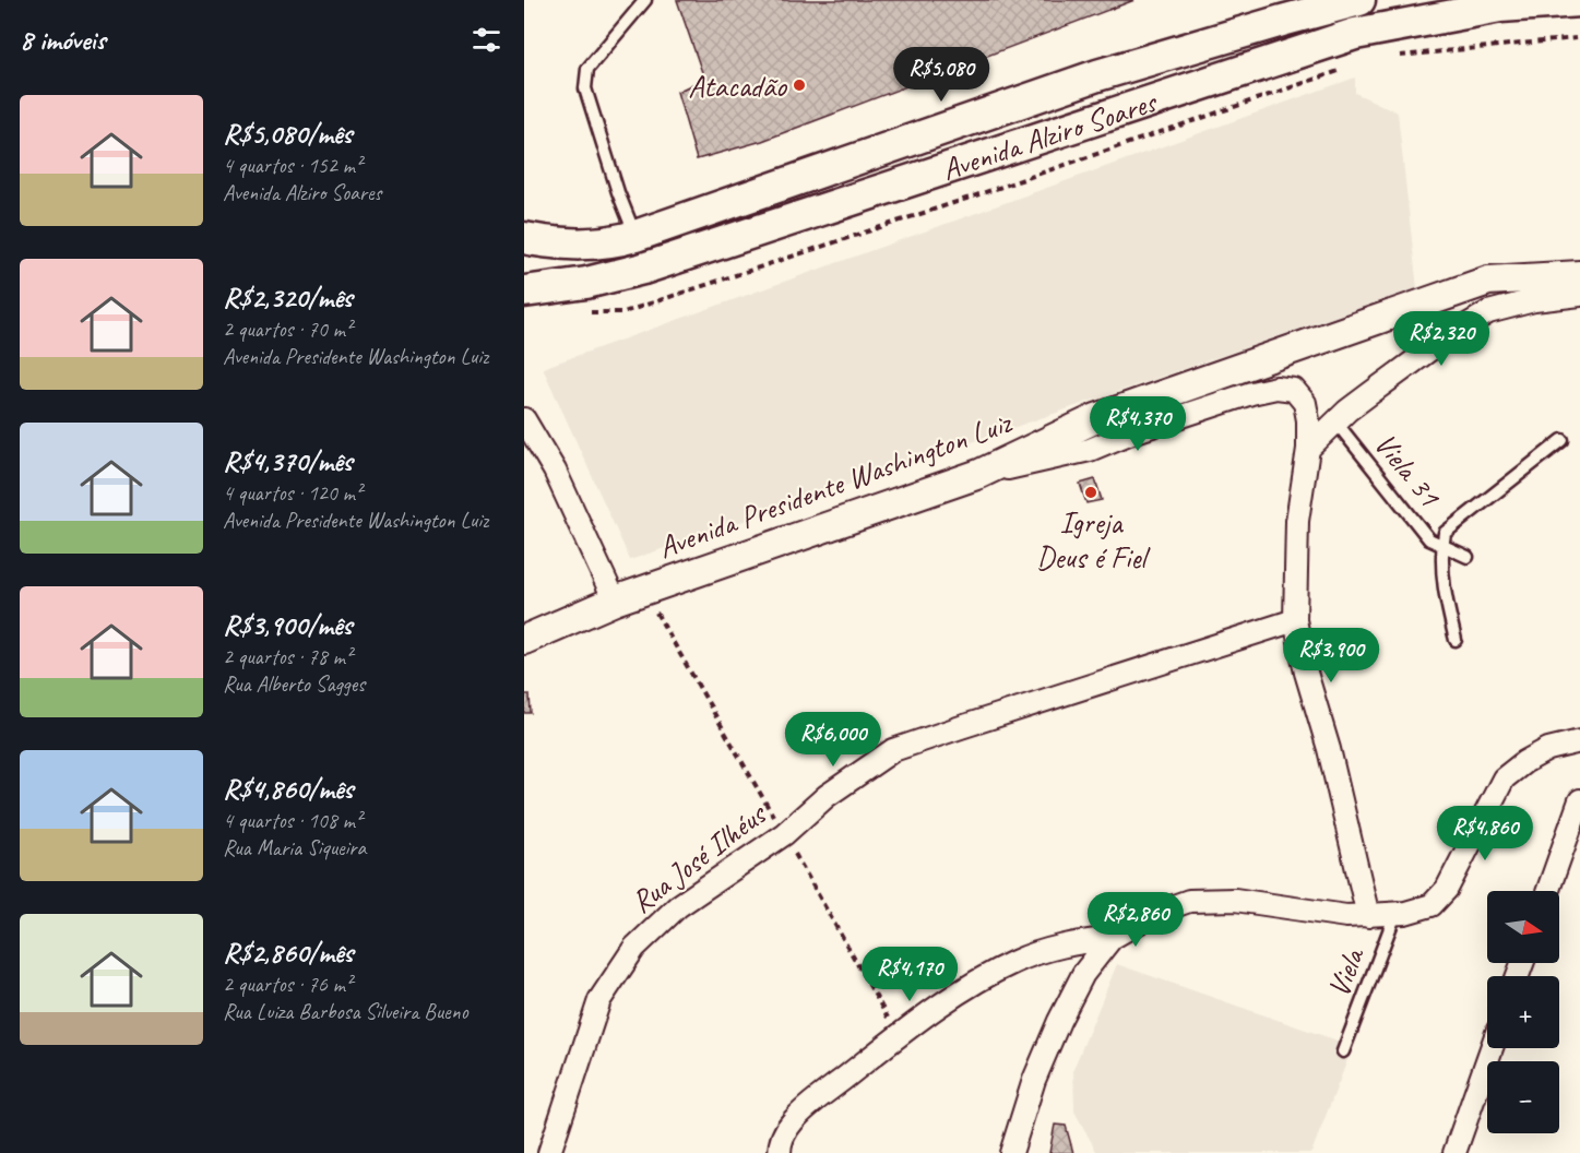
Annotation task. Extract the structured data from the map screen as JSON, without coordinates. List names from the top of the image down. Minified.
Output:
{"streets":{"main road":["Avenida Alziro Soares"],"street":["Avenida Presidente Washington Luiz","Rua José Ilhéus"],"lane":["Viela 31","Viela"]},"places":["Atacadão","Igreja Deus é Fiel"],"north":"right","page":{"heading":"8 imóveis","price":["R$5,080","R$2,320","R$4,370","R$3,900","R$6,000","R$4,860","R$2,860","R$4,170"],"list":[{"name":"R$5,080/mês","note":"4 quartos · 152 m² · Avenida Alziro Soares"},{"name":"R$2,320/mês","note":"2 quartos · 70 m² · Avenida Presidente Washington Luiz"},{"name":"R$4,370/mês","note":"4 quartos · 120 m² · Avenida Presidente Washington Luiz"},{"name":"R$3,900/mês","note":"2 quartos · 78 m² · Rua Alberto Sagges"},{"name":"R$4,860/mês","note":"4 quartos · 108 m² · Rua Maria Siqueira"},{"name":"R$2,860/mês","note":"2 quartos · 76 m² · Rua Luiza Barbosa Silveira Bueno"}],"map_buttons":["+","−"]}}
